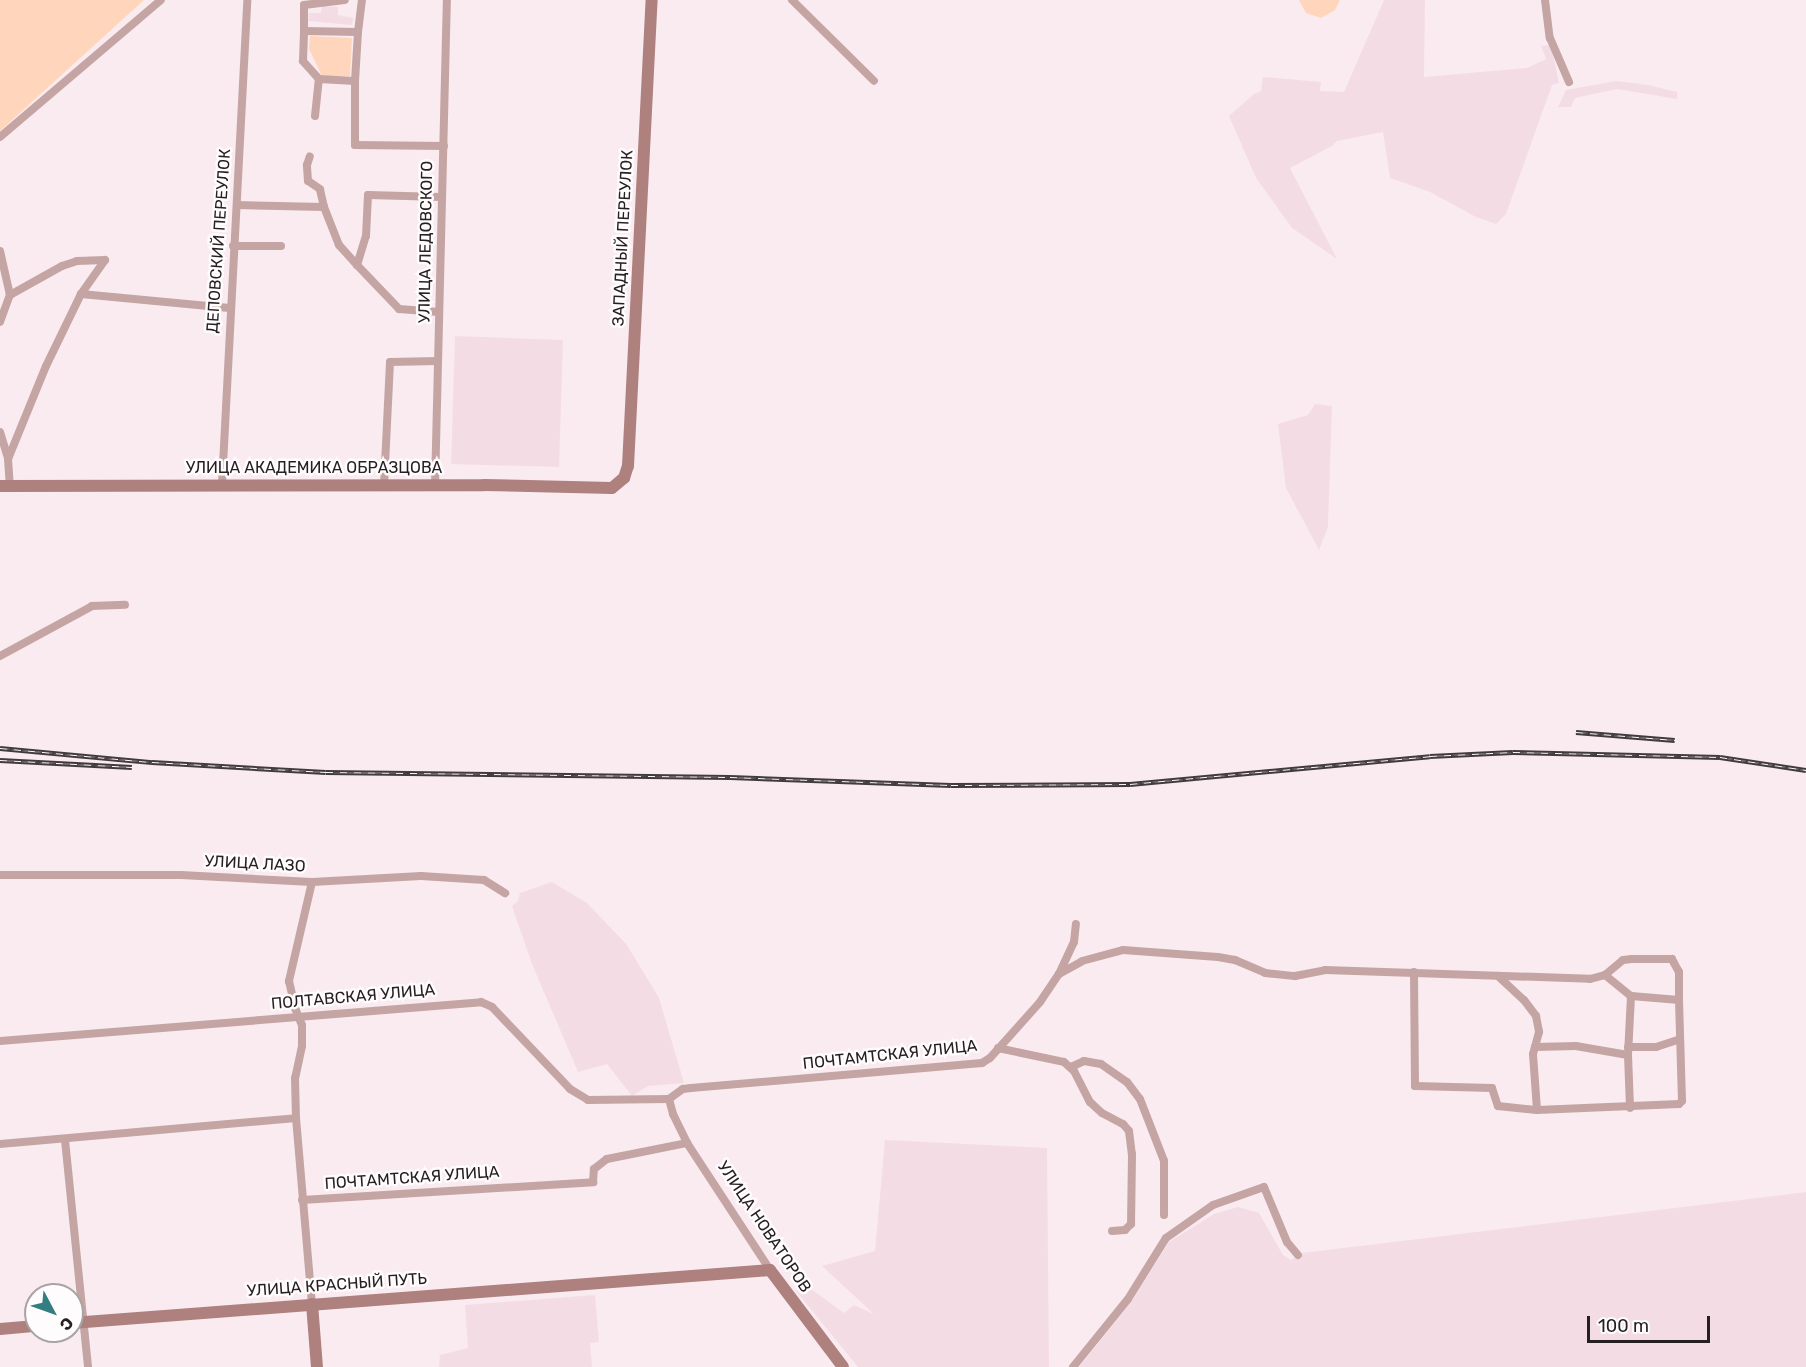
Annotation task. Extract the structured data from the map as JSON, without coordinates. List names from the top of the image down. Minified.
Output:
{"streets":{"street":["ЗАПАДНЫЙ ПЕРЕУЛОК","ДЕПОВСКИЙ ПЕРЕУЛОК","УЛИЦА ЛЕДОВСКОГО","УЛИЦА АКАДЕМИКА ОБРАЗЦОВА","УЛИЦА ЛАЗО","ПОЛТАВСКАЯ УЛИЦА","ПОЧТАМТСКАЯ УЛИЦА","УЛИЦА НОВАТОРОВ","УЛИЦА КРАСНЫЙ ПУТЬ"]},"crossings":[["ЗАПАДНЫЙ ПЕРЕУЛОК","УЛИЦА АКАДЕМИКА ОБРАЗЦОВА"],["ДЕПОВСКИЙ ПЕРЕУЛОК","УЛИЦА АКАДЕМИКА ОБРАЗЦОВА"],["УЛИЦА ЛЕДОВСКОГО","УЛИЦА АКАДЕМИКА ОБРАЗЦОВА"],["ПОЛТАВСКАЯ УЛИЦА","ПОЧТАМТСКАЯ УЛИЦА"],["ПОЛТАВСКАЯ УЛИЦА","УЛИЦА НОВАТОРОВ"],["ПОЧТАМТСКАЯ УЛИЦА","УЛИЦА НОВАТОРОВ"],["УЛИЦА НОВАТОРОВ","УЛИЦА КРАСНЫЙ ПУТЬ"]],"scale_bar":"100 m","north":"bottom right"}
